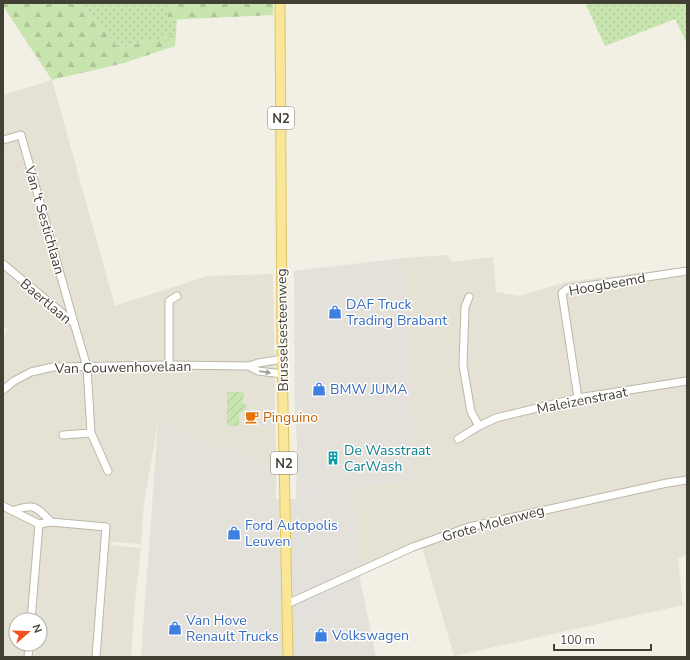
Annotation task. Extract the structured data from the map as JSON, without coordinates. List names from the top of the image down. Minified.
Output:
{"streets":{"main road":["N2","Brusselsesteenweg"],"street":["Van 't Sestichlaan","Hoogbeemd","Baertlaan","Van Couwenhovelaan","Maleizenstraat","Grote Molenweg"]},"crossings":[["Van 't Sestichlaan","Baertlaan"],["Hoogbeemd","Maleizenstraat"],["Baertlaan","Van Couwenhovelaan"],["Brusselsesteenweg","Van Couwenhovelaan"],["Brusselsesteenweg","Grote Molenweg"]],"places":{"shop":["DAF Truck Trading Brabant","BMW JUMA","Ford Autopolis Leuven","Van Hove Renault Trucks","Volkswagen"],"cafe":["Pinguino"],"building":["De Wasstraat CarWash"]},"scale_bar":"100 m","north":"right"}
